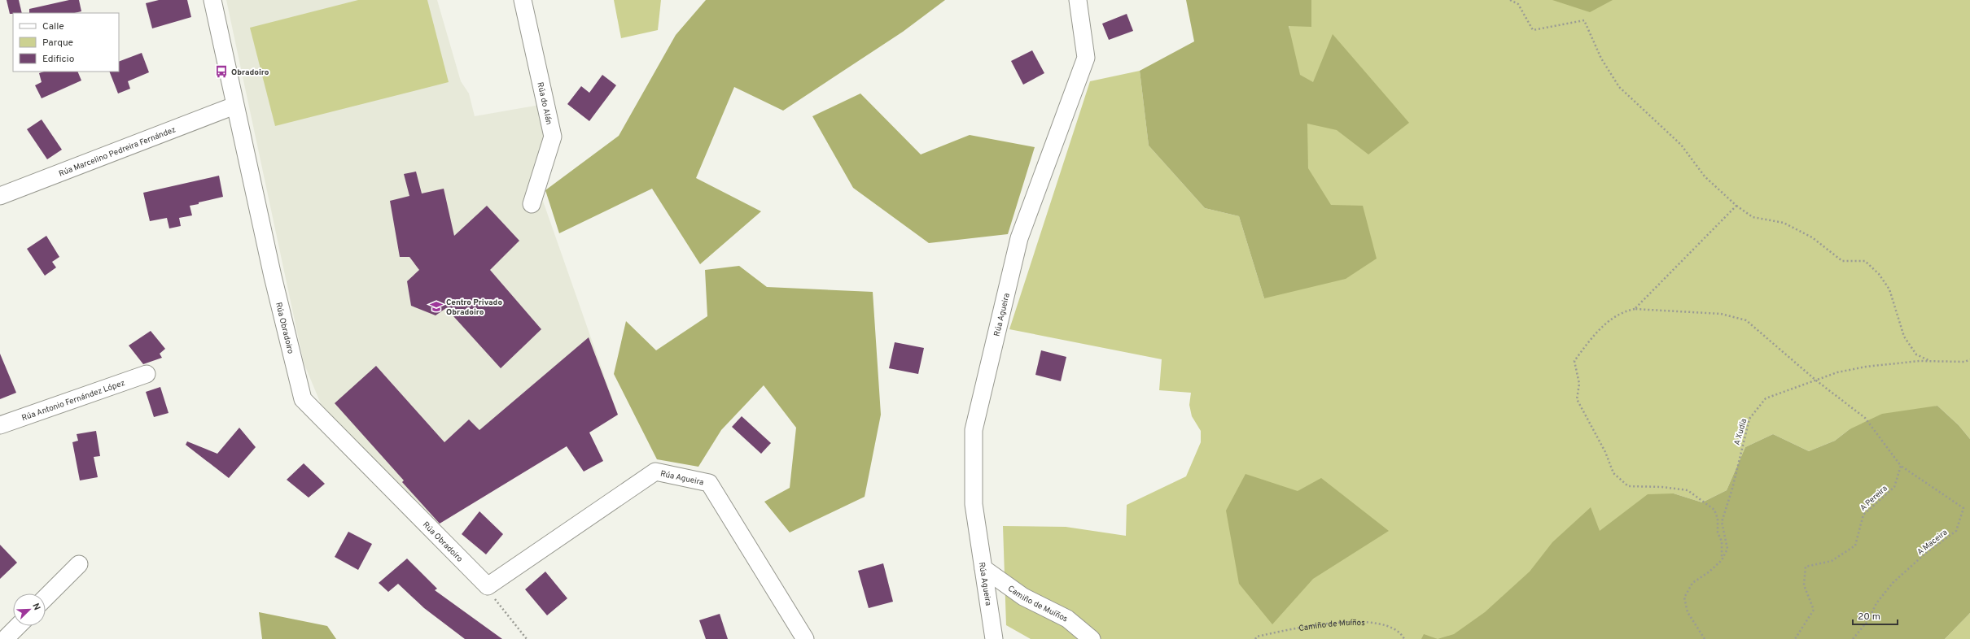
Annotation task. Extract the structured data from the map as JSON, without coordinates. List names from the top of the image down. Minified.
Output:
{"streets":{"street":["Rúa do Alán","Rúa Marcelino Pedreira Fernández","Rúa Agueira","Rúa Obradoiro","Rúa Antonio Fernández López","Camiño de Muíños"],"path":["A Xudía","A Pereira","A Maceira"]},"crossings":[["Rúa Marcelino Pedreira Fernández","Rúa Obradoiro"],["Rúa Agueira","Rúa Obradoiro"],["Rúa Agueira","Camiño de Muíños"],["A Pereira","A Maceira"]],"places":{"bus stop":["Obradoiro"],"school or university":["Centro Privado Obradoiro"]},"legend":["Calle","Parque","Edificio"],"scale_bar":"20 m","north":"top right"}
